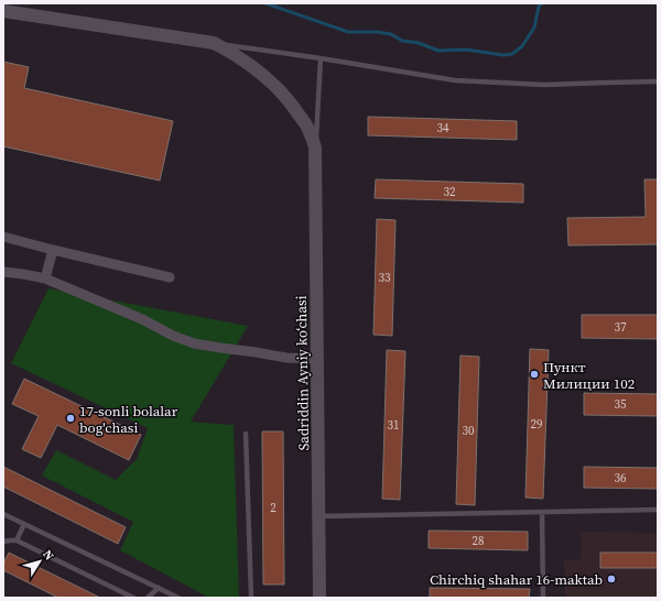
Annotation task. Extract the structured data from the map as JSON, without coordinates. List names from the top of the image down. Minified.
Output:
{"streets":{"street":["Sadriddin Ayniy ko‘chasi"]},"places":["Пункт Милиции 102","17-sonli bolalar bog'chasi","Chirchiq shahar 16-maktab"],"house_numbers":["34","32","33","37","35","29","31","30","36","2","28"],"north":"top right"}
